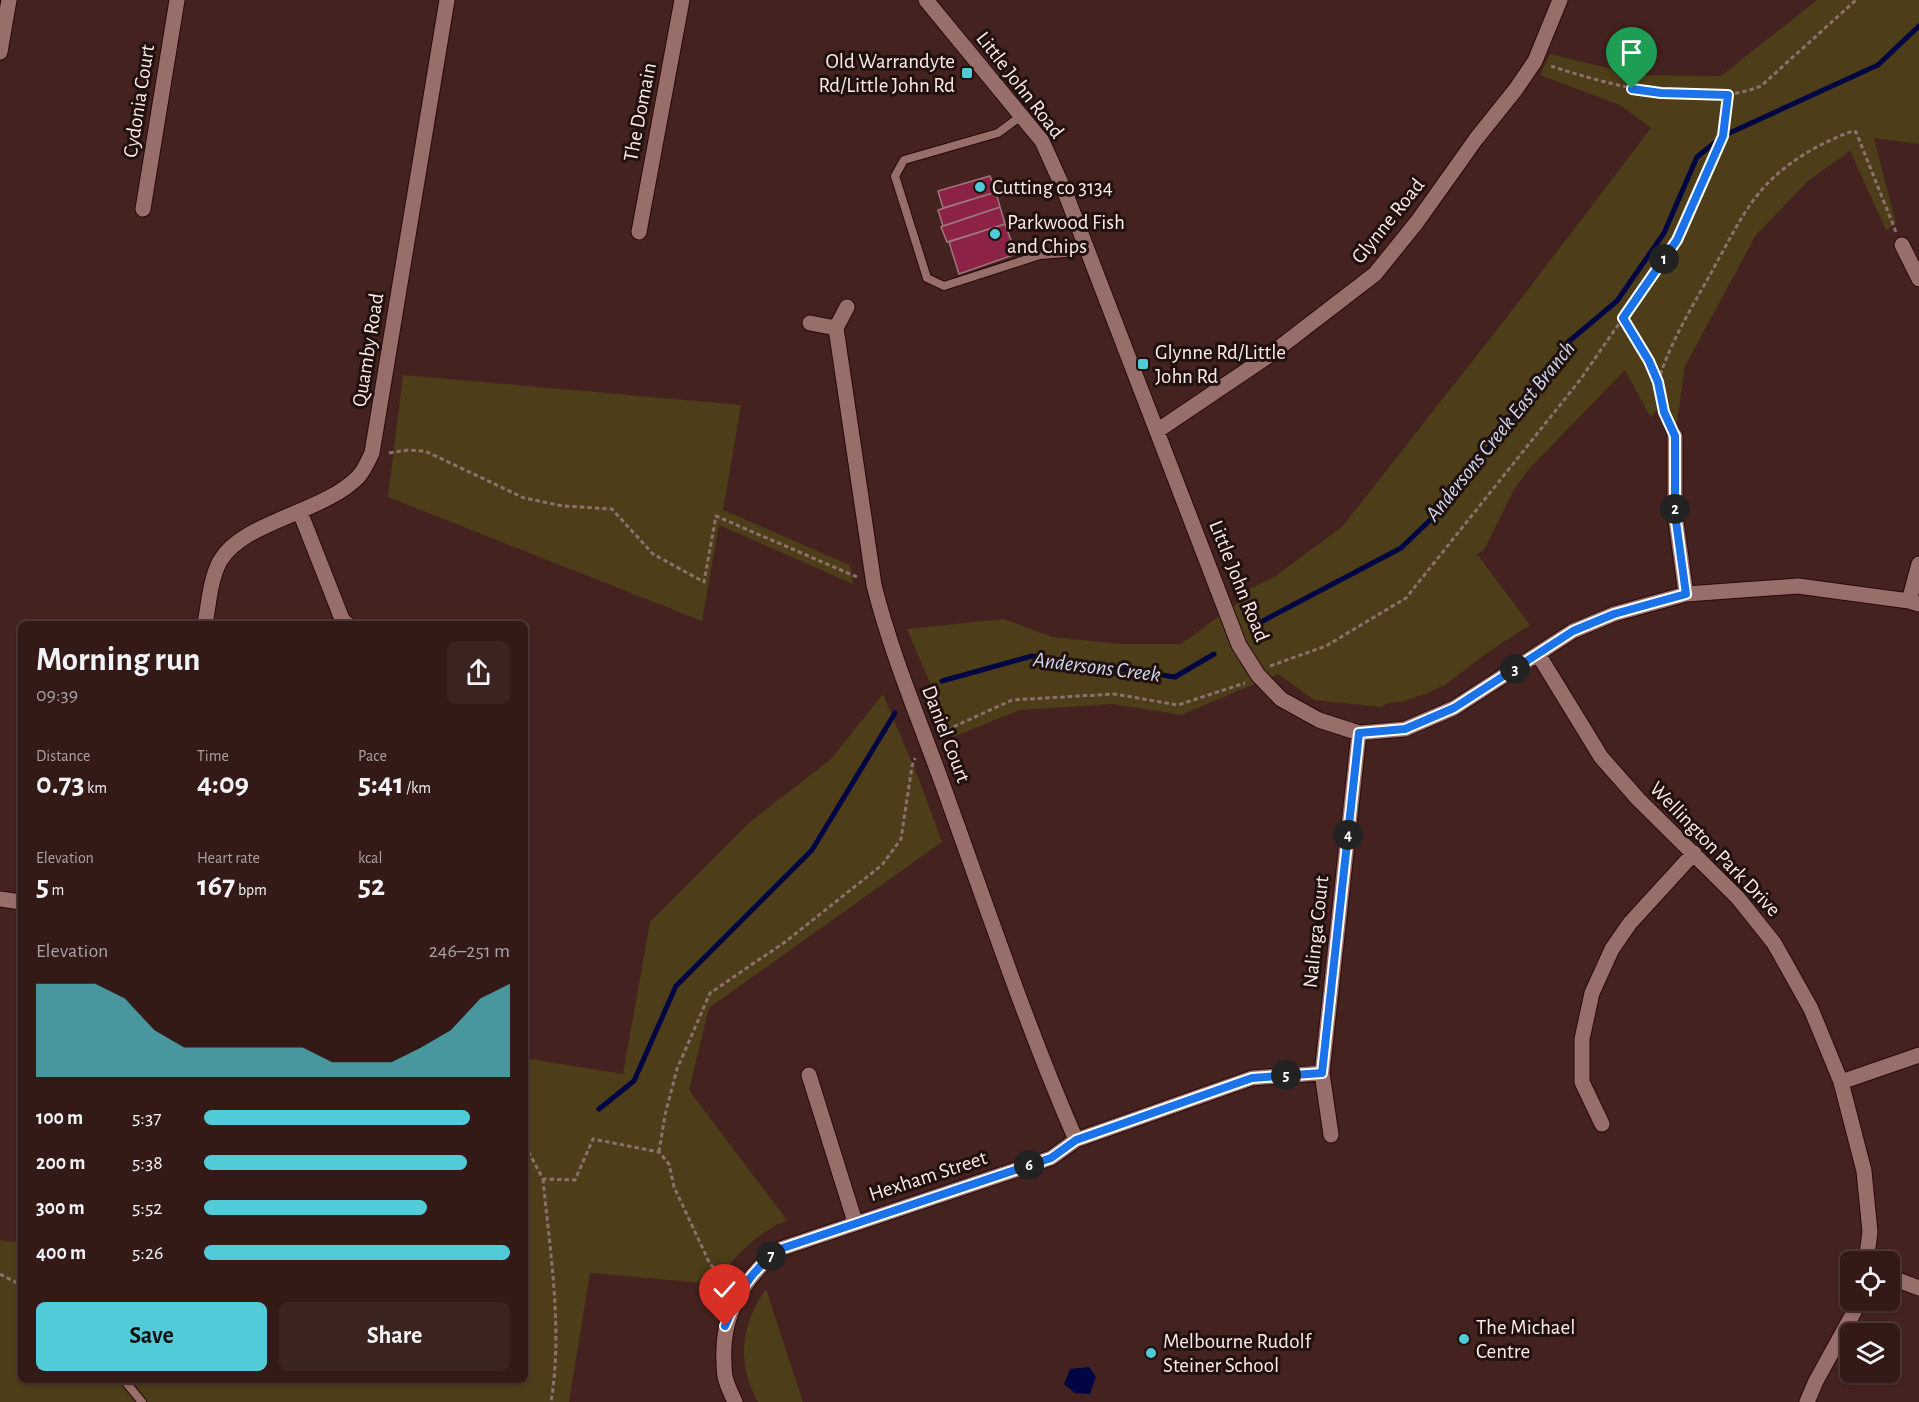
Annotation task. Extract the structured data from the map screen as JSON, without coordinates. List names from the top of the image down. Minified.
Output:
{"streets":{"street":["Little John Road","Cydonia Court","The Domain","Glynne Road","Quamby Road","Daniel Court","Wellington Park Drive","Nalinga Court","Hexham Street"]},"crossings":[["Little John Road","Glynne Road"],["Little John Road","Wellington Park Drive"],["Little John Road","Nalinga Court"],["Daniel Court","Hexham Street"],["Nalinga Court","Hexham Street"]],"water":["Andersons Creek East Branch","Andersons Creek"],"places":{"transit":["Old Warrandyte Rd/Little John Rd","Glynne Rd/Little John Rd"],"other":["Cutting co 3134","Parkwood Fish and Chips","The Michael Centre","Melbourne Rudolf Steiner School"]},"page":{"pins":["1","2","3","4","5","6","7"],"heading":["Morning run","09:39"],"stats":[["Distance","0.73 km"],["Time","4:09"],["Pace","5:41 /km"],["Elevation","5 m"],["Heart rate","167 bpm"],["kcal","52"]],"chart":["Elevation","246–251 m"],"list":[{"name":"100 m","note":"5:37"},{"name":"200 m","note":"5:38"},{"name":"300 m","note":"5:52"},{"name":"400 m","note":"5:26"}],"buttons":["Save","Share"]}}
